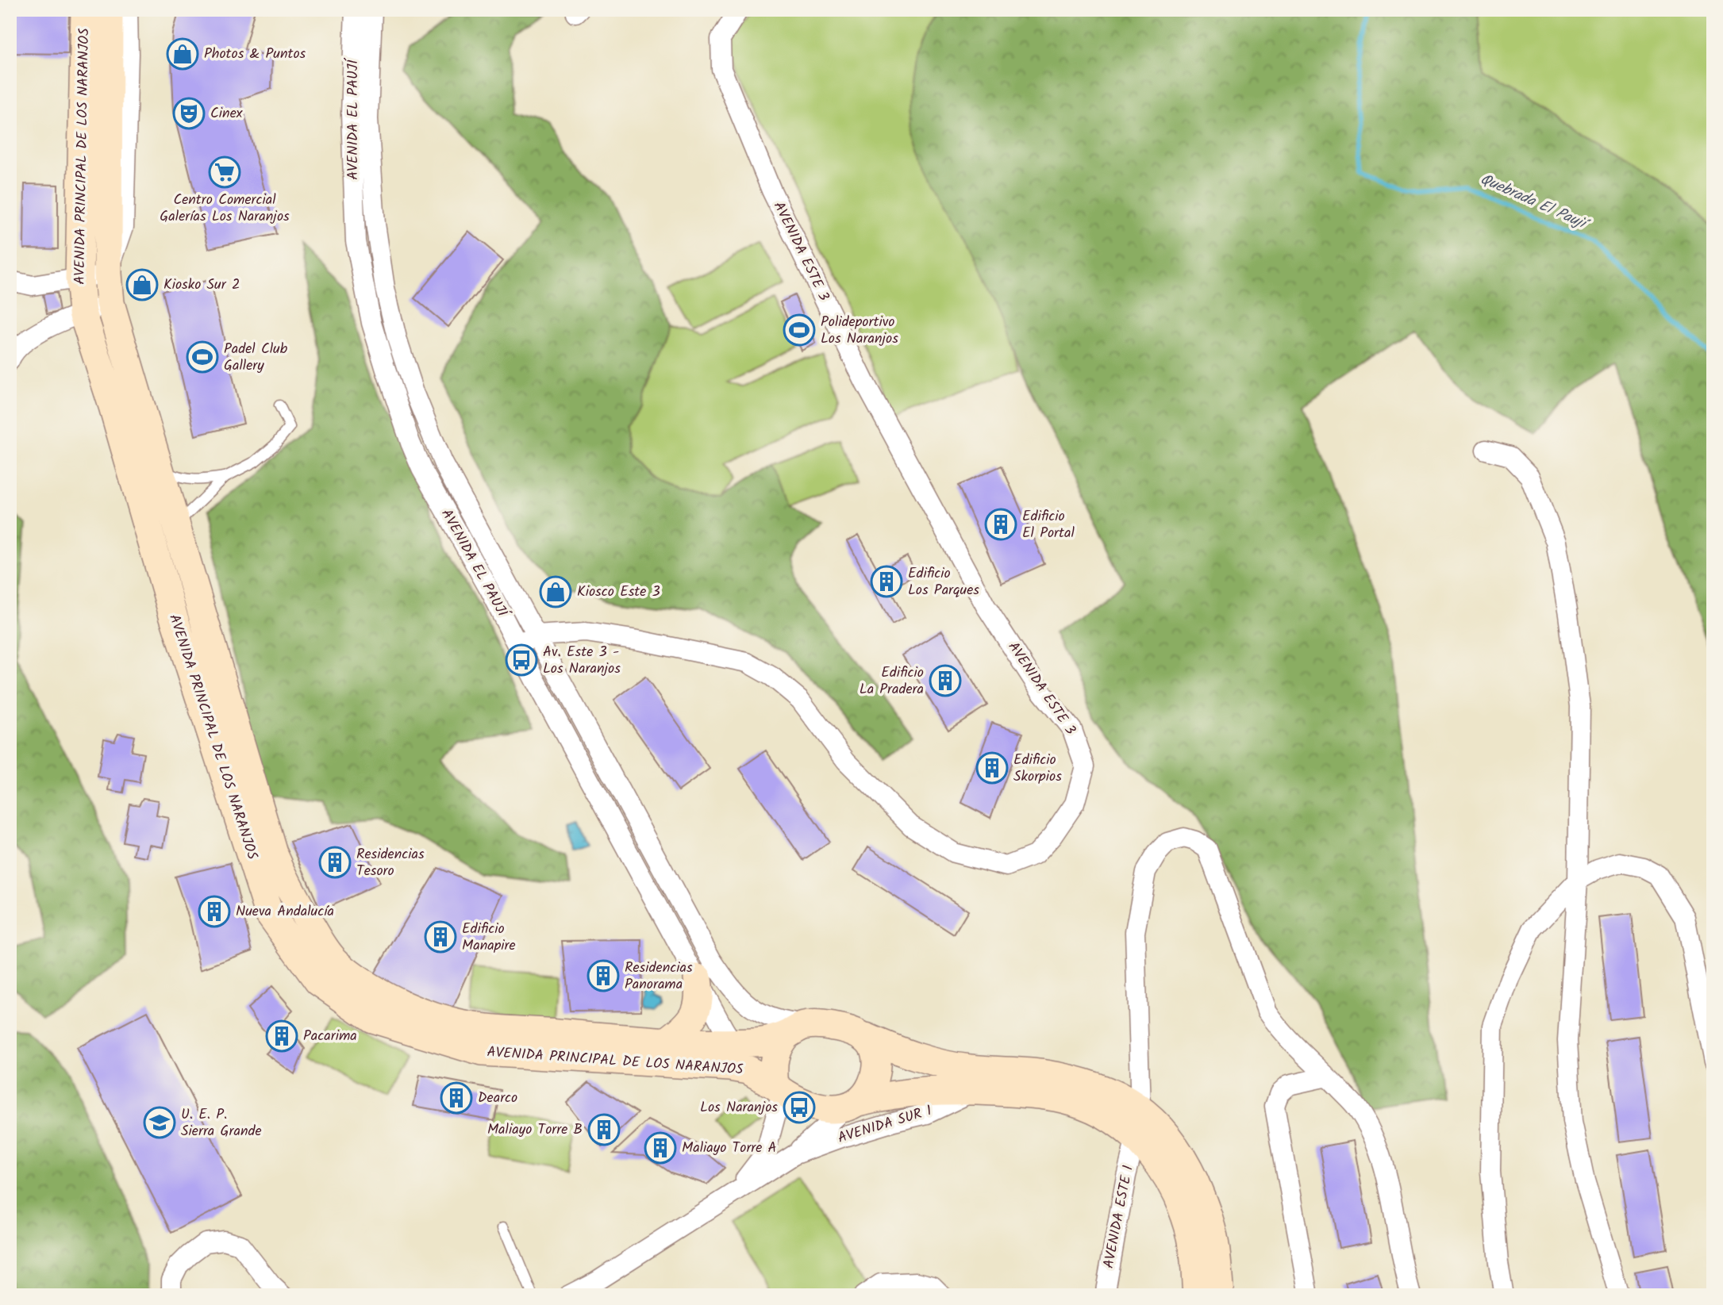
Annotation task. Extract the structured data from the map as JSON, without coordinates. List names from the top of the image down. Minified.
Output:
{"streets":{"main road":["AVENIDA PRINCIPAL DE LOS NARANJOS"],"street":["AVENIDA EL PAUJÍ","AVENIDA ESTE 3","AVENIDA SUR 1","AVENIDA ESTE 1"]},"crossings":[["AVENIDA EL PAUJÍ","AVENIDA PRINCIPAL DE LOS NARANJOS"],["AVENIDA EL PAUJÍ","AVENIDA ESTE 3"],["AVENIDA EL PAUJÍ","AVENIDA SUR 1"],["AVENIDA PRINCIPAL DE LOS NARANJOS","AVENIDA SUR 1"],["AVENIDA PRINCIPAL DE LOS NARANJOS","AVENIDA ESTE 1"]],"water":["Quebrada El Paují"],"places":{"shop":["Photos & Puntos","Kiosko Sur 2","Kiosco Este 3"],"theatre":["Cinex"],"supermarket":["Centro Comercial Galerías Los Naranjos"],"sports":["Polideportivo Los Naranjos","Padel Club Gallery"],"building":["Edificio El Portal","Edificio Los Parques","Edificio La Pradera","Edificio Skorpios","Residencias Tesoro","Nueva Andalucía","Edificio Manapire","Residencias Panorama","Pacarima","Dearco","Maliayo Torre B","Maliayo Torre A"],"bus stop":["Av. Este 3 - Los Naranjos","Los Naranjos"],"school or university":["U. E. P. Sierra Grande"]}}
